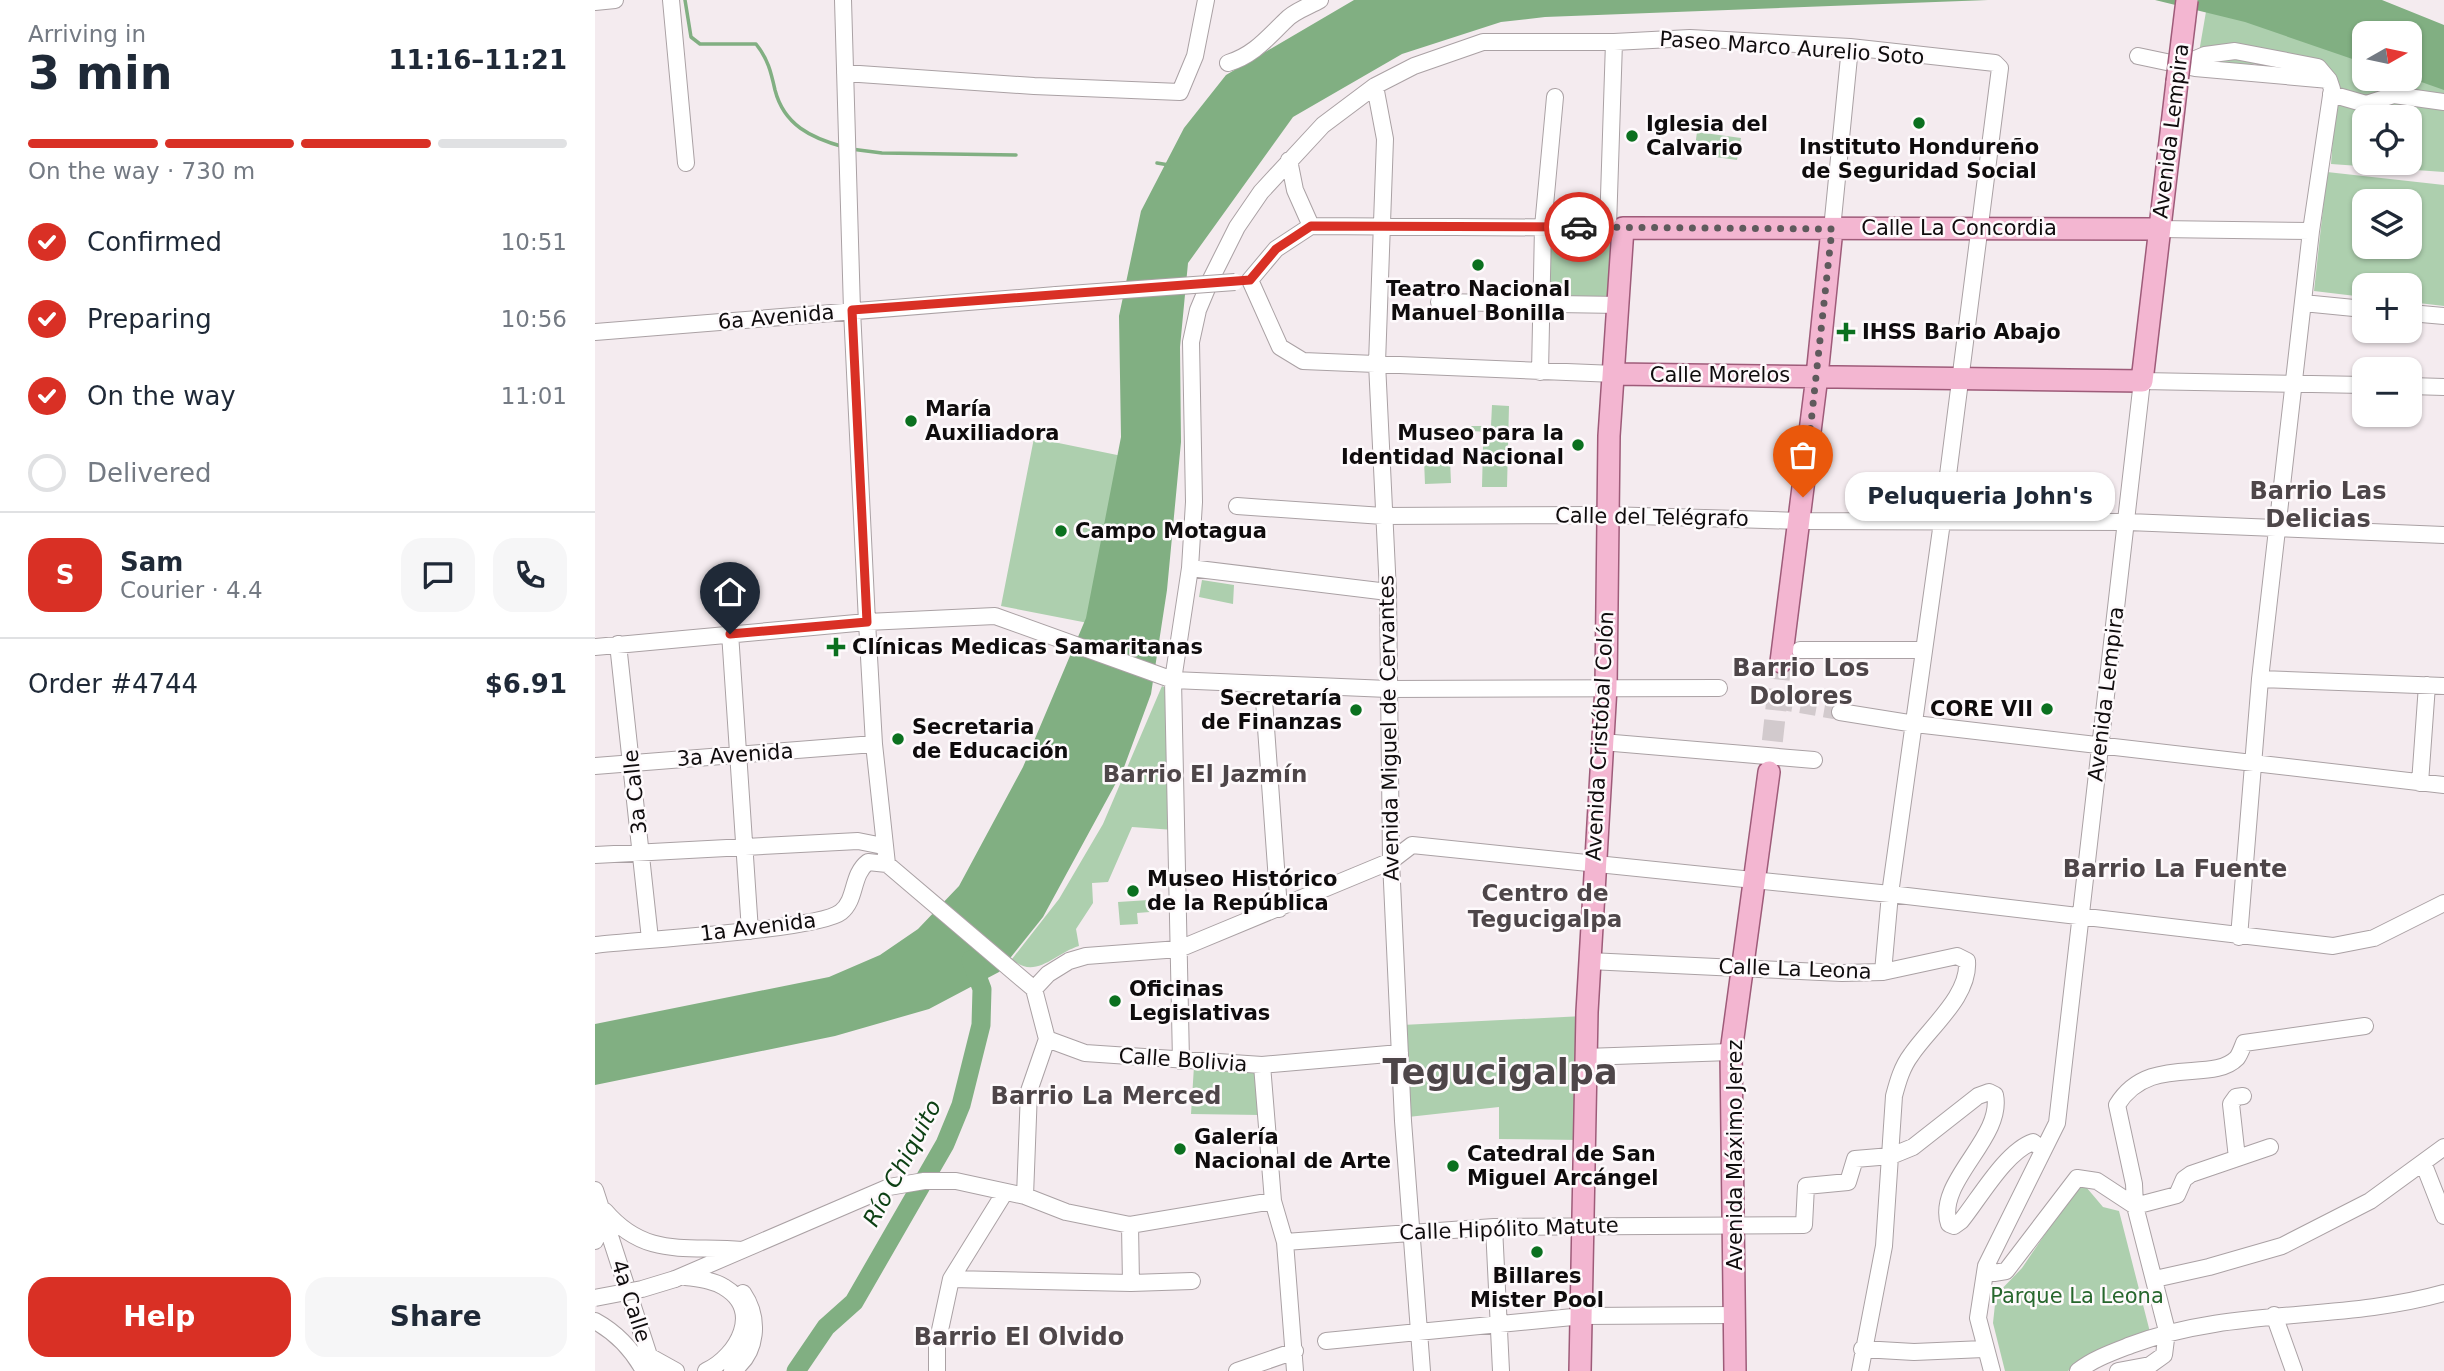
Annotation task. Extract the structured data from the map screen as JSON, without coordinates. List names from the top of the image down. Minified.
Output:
{"streets":{"main road":["Avenida Lempira","Calle La Concordia","Calle Morelos","Avenida Cristóbal Colón","Avenida Máximo Jerez"],"street":["Paseo Marco Aurelio Soto","6a Avenida","Calle del Telégrafo","Avenida Miguel de Cervantes","3a Avenida","3a Calle","1a Avenida","Calle La Leona","Calle Bolivia","Calle Hipólito Matute","4a Calle"]},"crossings":[["Paseo Marco Aurelio Soto","Calle La Concordia"],["Paseo Marco Aurelio Soto","Avenida Miguel de Cervantes"],["Paseo Marco Aurelio Soto","Avenida Cristóbal Colón"],["Paseo Marco Aurelio Soto","Calle Bolivia"],["Avenida Lempira","Calle La Concordia"],["Avenida Lempira","Calle Morelos"],["Avenida Lempira","Calle del Telégrafo"],["Calle La Concordia","Avenida Miguel de Cervantes"],["Calle La Concordia","Avenida Cristóbal Colón"],["6a Avenida","Calle Morelos"],["Calle Morelos","Avenida Miguel de Cervantes"],["Calle Morelos","Avenida Cristóbal Colón"],["Calle del Telégrafo","Avenida Miguel de Cervantes"],["Calle del Telégrafo","Avenida Cristóbal Colón"],["Avenida Miguel de Cervantes","Calle Bolivia"],["Avenida Miguel de Cervantes","Calle Hipólito Matute"],["Avenida Cristóbal Colón","Calle La Leona"],["Avenida Cristóbal Colón","Calle Hipólito Matute"],["3a Avenida","3a Calle"],["3a Calle","1a Avenida"],["Calle La Leona","Avenida Máximo Jerez"],["Calle La Leona","Calle Hipólito Matute"],["Avenida Máximo Jerez","Calle Hipólito Matute"]],"districts":["Barrio Las Delicias","Barrio Los Dolores","Barrio El Jazmín","Barrio La Fuente","Centro de Tegucigalpa","Tegucigalpa","Barrio La Merced","Barrio El Olvido"],"water":["Río Chiquito"],"parks":["Parque La Leona"],"places":{"other":["Instituto Hondureño de Seguridad Social","Iglesia del Calvario","Teatro Nacional Manuel Bonilla","María Auxiliadora","Museo para la Identidad Nacional","Peluqueria John's","Campo Motagua","CORE VII","Secretaría de Finanzas","Secretaria de Educación","Museo Histórico de la República","Oficinas Legislativas","Galería Nacional de Arte","Catedral de San Miguel Arcángel","Billares Mister Pool"],"health":["IHSS Bario Abajo","Clínicas Medicas Samaritanas"]},"north":"right","page":{"heading":["3 min","Arriving in","11:16–11:21"],"panel":["Sam","Courier · 4.4","Order #4744","$6.91"],"map_buttons":["+","−"],"bar":"On the way · 730 m","list":[["Confirmed","10:51"],["Preparing","10:56"],["On the way","11:01"],"Delivered"],"bubble":"Peluqueria John's","round":"S","buttons":["Help","Share"]}}
